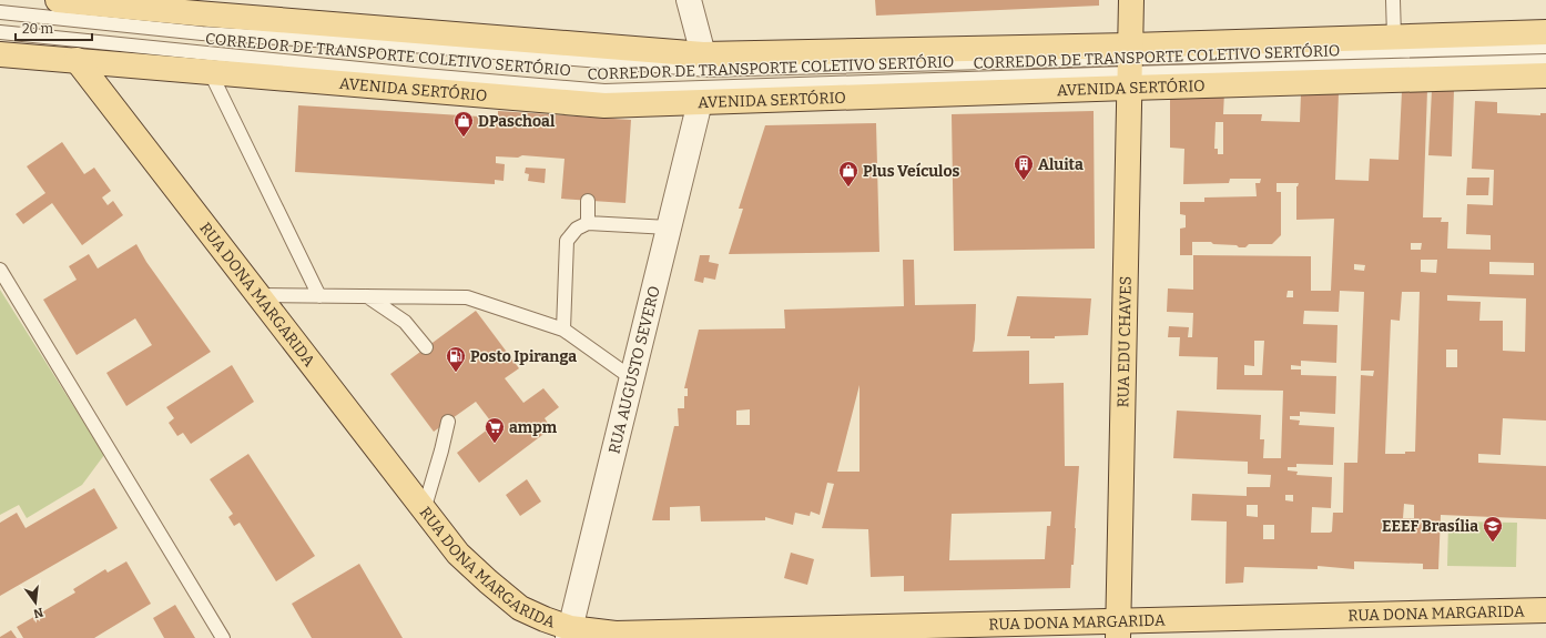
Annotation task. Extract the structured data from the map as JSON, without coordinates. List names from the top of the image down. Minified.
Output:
{"streets":{"main road":["AVENIDA SERTÓRIO","RUA DONA MARGARIDA","RUA EDU CHAVES"],"street":["RUA AUGUSTO SEVERO"],"lane":["CORREDOR DE TRANSPORTE COLETIVO SERTÓRIO"]},"crossings":[["CORREDOR DE TRANSPORTE COLETIVO SERTÓRIO","AVENIDA SERTÓRIO"],["CORREDOR DE TRANSPORTE COLETIVO SERTÓRIO","RUA EDU CHAVES"],["CORREDOR DE TRANSPORTE COLETIVO SERTÓRIO","RUA AUGUSTO SEVERO"],["AVENIDA SERTÓRIO","RUA DONA MARGARIDA"],["AVENIDA SERTÓRIO","RUA EDU CHAVES"],["AVENIDA SERTÓRIO","RUA AUGUSTO SEVERO"],["RUA DONA MARGARIDA","RUA EDU CHAVES"],["RUA DONA MARGARIDA","RUA AUGUSTO SEVERO"]],"places":{"shop":["DPaschoal","Plus Veículos"],"building":["Aluita"],"fuel station":["Posto Ipiranga"],"supermarket":["ampm"],"school or university":["EEEF Brasília"]},"scale_bar":"20 m","north":"bottom"}
